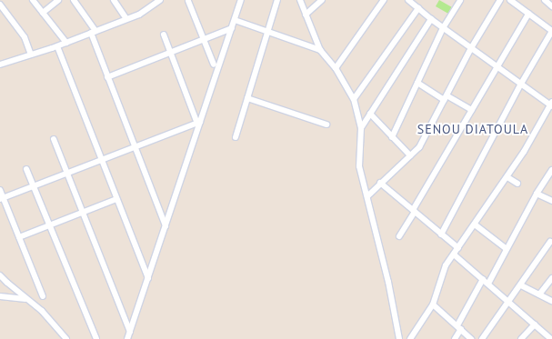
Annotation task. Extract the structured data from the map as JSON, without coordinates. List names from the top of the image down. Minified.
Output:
{"districts":["SENOU DIATOULA"]}
